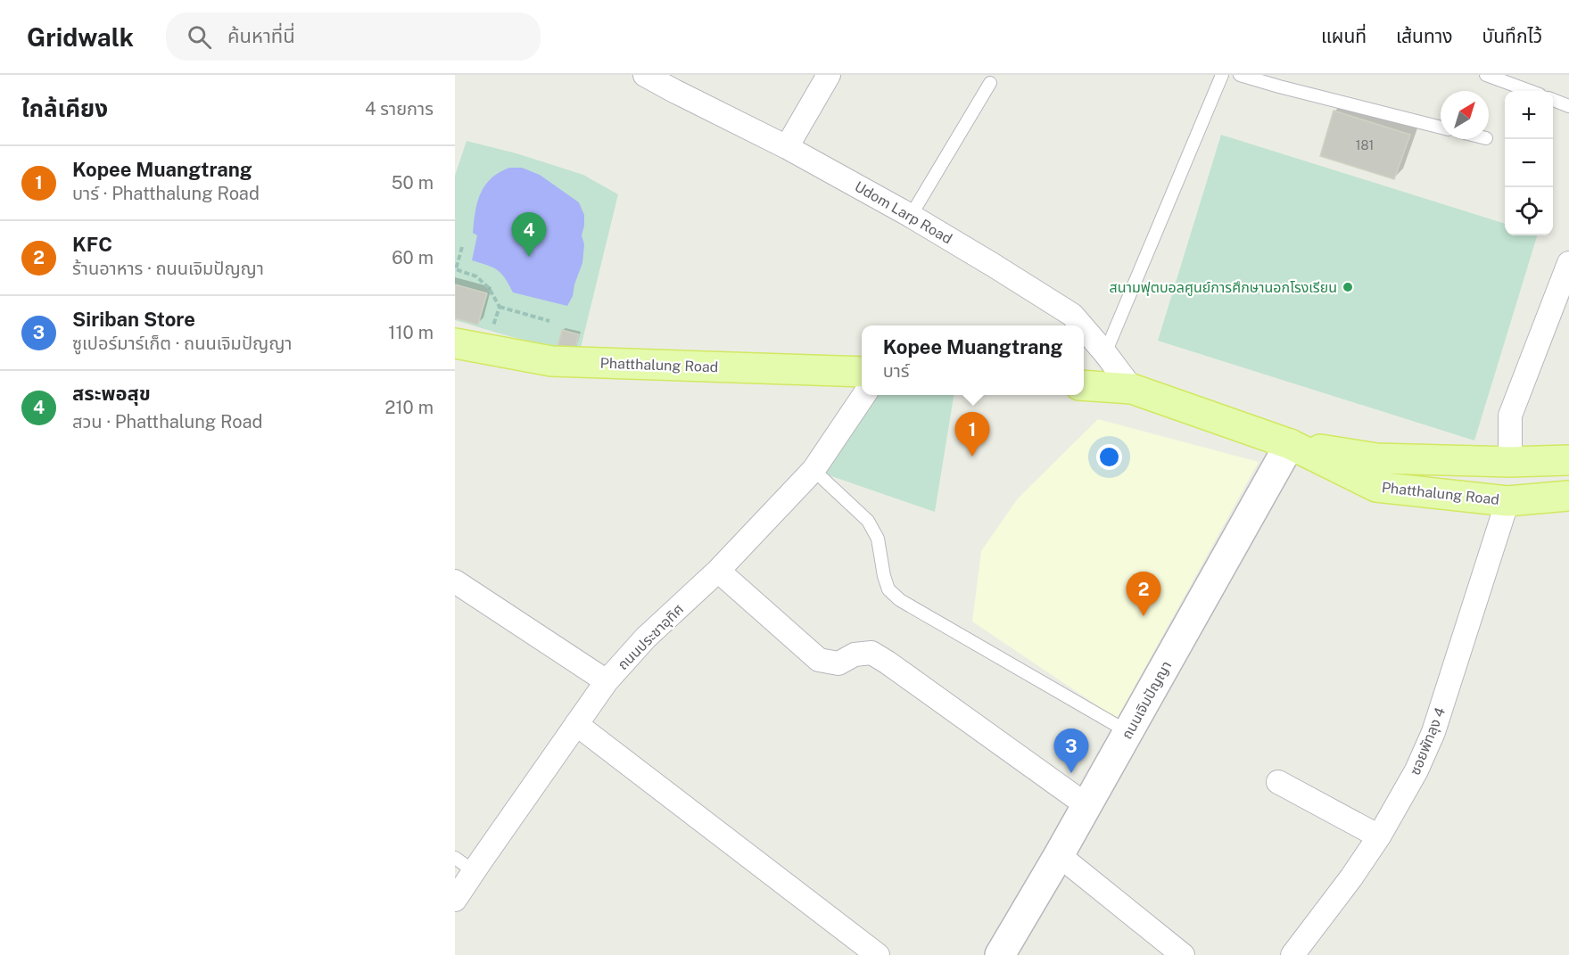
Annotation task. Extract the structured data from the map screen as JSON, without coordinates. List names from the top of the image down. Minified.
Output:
{"streets":{"main road":["Phatthalung Road"],"street":["Udom Larp Road","ถนนประชาอุทิศ","ถนนเจิมปัญญา","ซอยพัทลุง 4"]},"crossings":[["Udom Larp Road","Phatthalung Road"],["Phatthalung Road","ถนนเจิมปัญญา"],["Phatthalung Road","ซอยพัทลุง 4"]],"places":["สนามฟุตบอลศูนย์การศึกษานอกโรงเรียน"],"house_numbers":["181"],"north":"top right","page":{"header":"Gridwalk","search":"ค้นหาที่นี่","nav":["แผนที่","เส้นทาง","บันทึกไว้"],"heading":["ใกล้เคียง","4 รายการ"],"map_buttons":["+","−"],"list":[{"mark":"1","name":"Kopee Muangtrang","note":"บาร์ · Phatthalung Road","value":"50 m"},{"mark":"2","name":"KFC","note":"ร้านอาหาร · ถนนเจิมปัญญา","value":"60 m"},{"mark":"3","name":"Siriban Store","note":"ซูเปอร์มาร์เก็ต · ถนนเจิมปัญญา","value":"110 m"},{"mark":"4","name":"สระพอสุข","note":"สวน · Phatthalung Road","value":"210 m"}],"pins":["4","1","2","3"],"popup":["Kopee Muangtrang","บาร์"]}}
